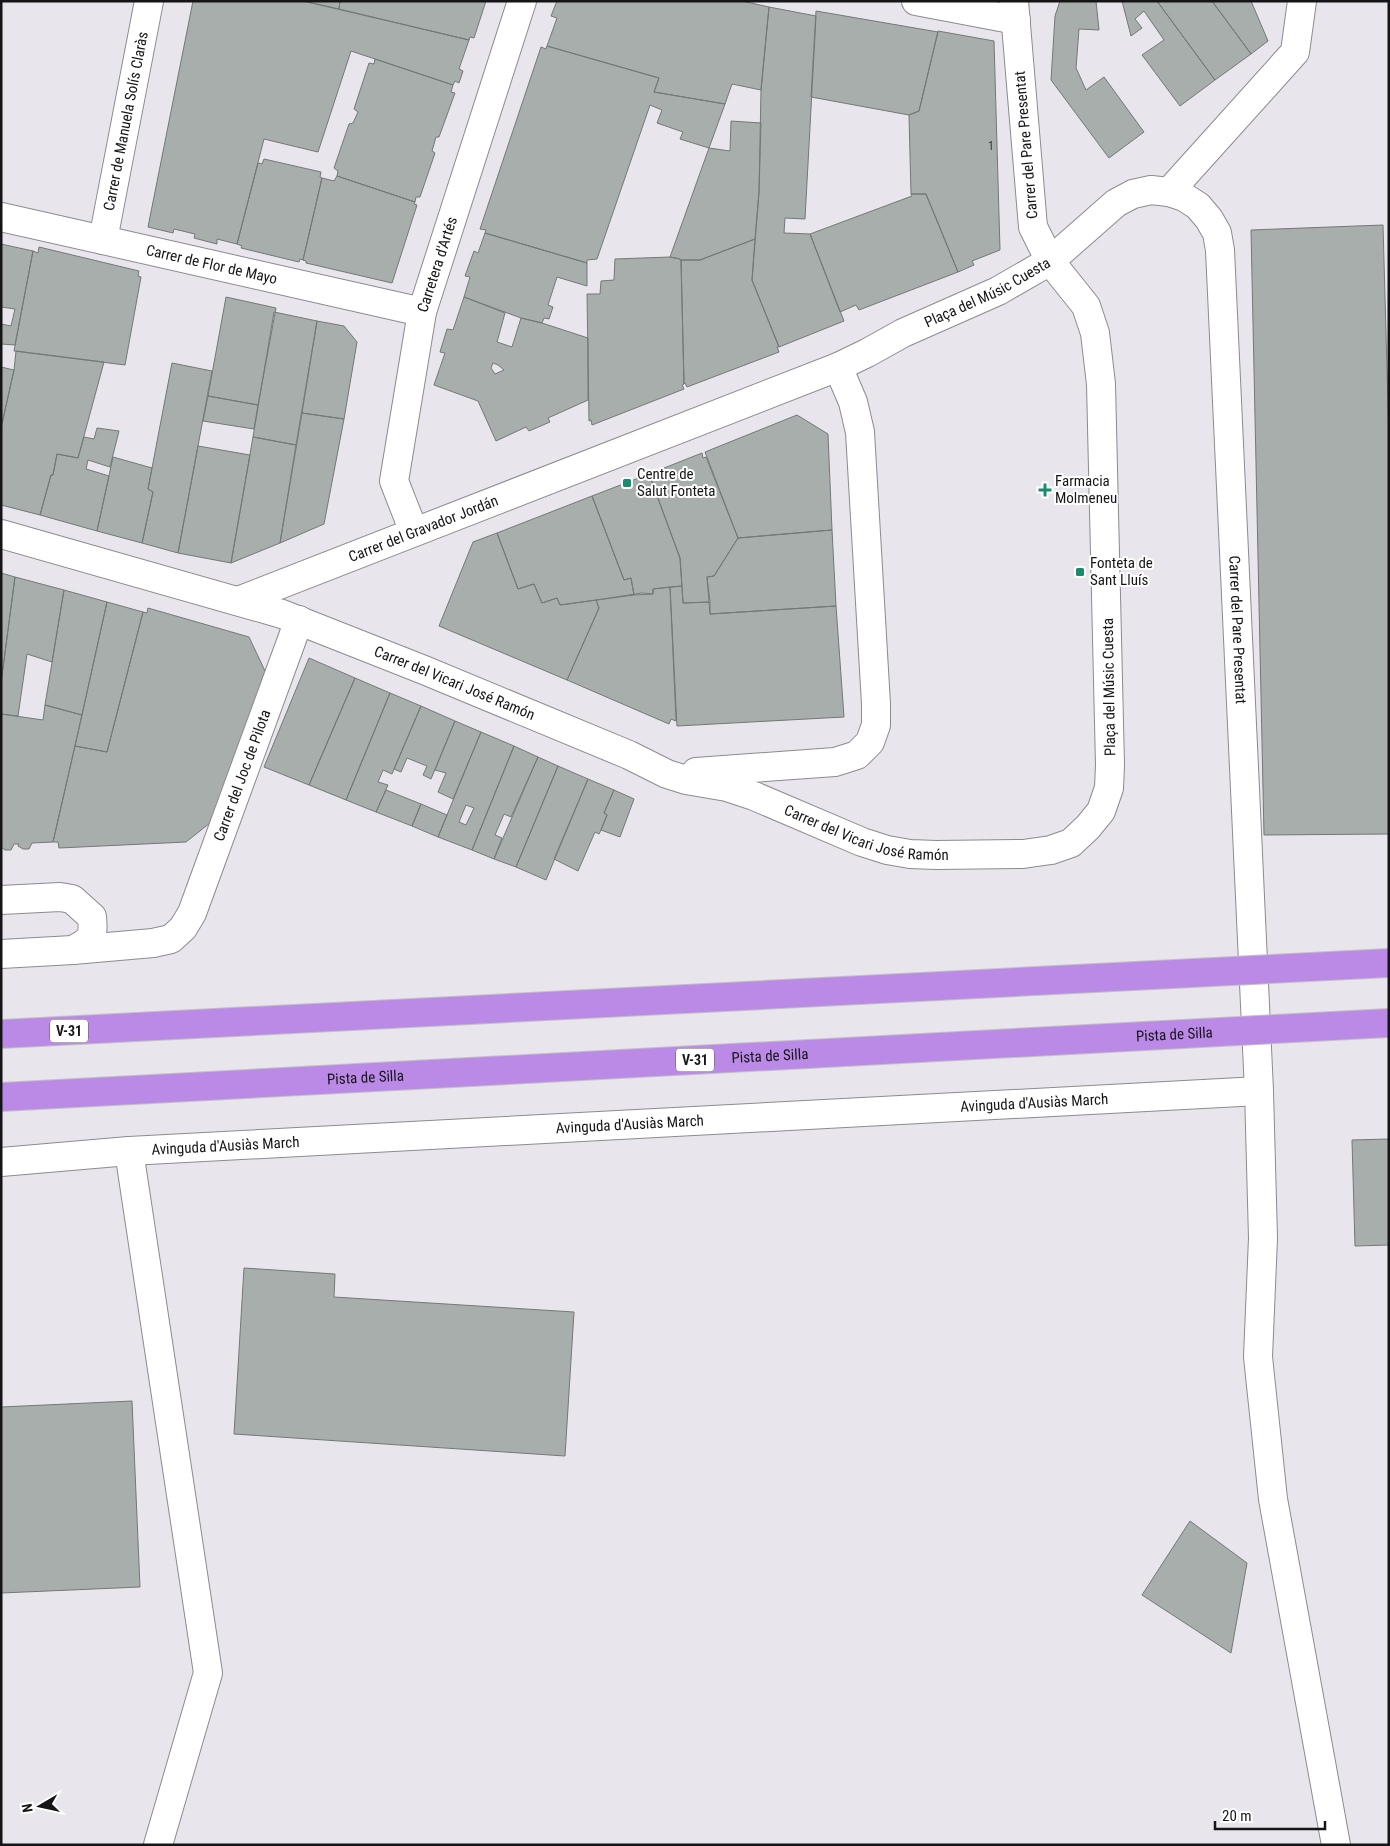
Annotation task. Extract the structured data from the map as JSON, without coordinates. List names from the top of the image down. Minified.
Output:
{"streets":{"highway":["V-31","Pista de Silla"],"street":["Carrer de Manuela Solís Claràs","Carrer del Pare Presentat","Carrer de Flor de Mayo","Carretera d'Artés","Plaça del Músic Cuesta","Carrer del Gravador Jordán","Carrer del Vicari José Ramón","Carrer del Joc de Pilota","Avinguda d'Ausiàs March"]},"crossings":[["Carrer de Manuela Solís Claràs","Carrer de Flor de Mayo"],["Carrer del Pare Presentat","Plaça del Músic Cuesta"],["Carrer del Pare Presentat","Avinguda d'Ausiàs March"],["Carrer de Flor de Mayo","Carretera d'Artés"],["Carretera d'Artés","Carrer del Gravador Jordán"],["Plaça del Músic Cuesta","Carrer del Gravador Jordán"],["Plaça del Músic Cuesta","Carrer del Vicari José Ramón"],["Carrer del Gravador Jordán","Carrer del Vicari José Ramón"],["Carrer del Vicari José Ramón","Carrer del Joc de Pilota"]],"places":{"transit":["Centre de Salut Fonteta","Fonteta de Sant Lluís"],"health":["Farmacia Molmeneu"]},"house_numbers":["1"],"scale_bar":"20 m","north":"left"}
